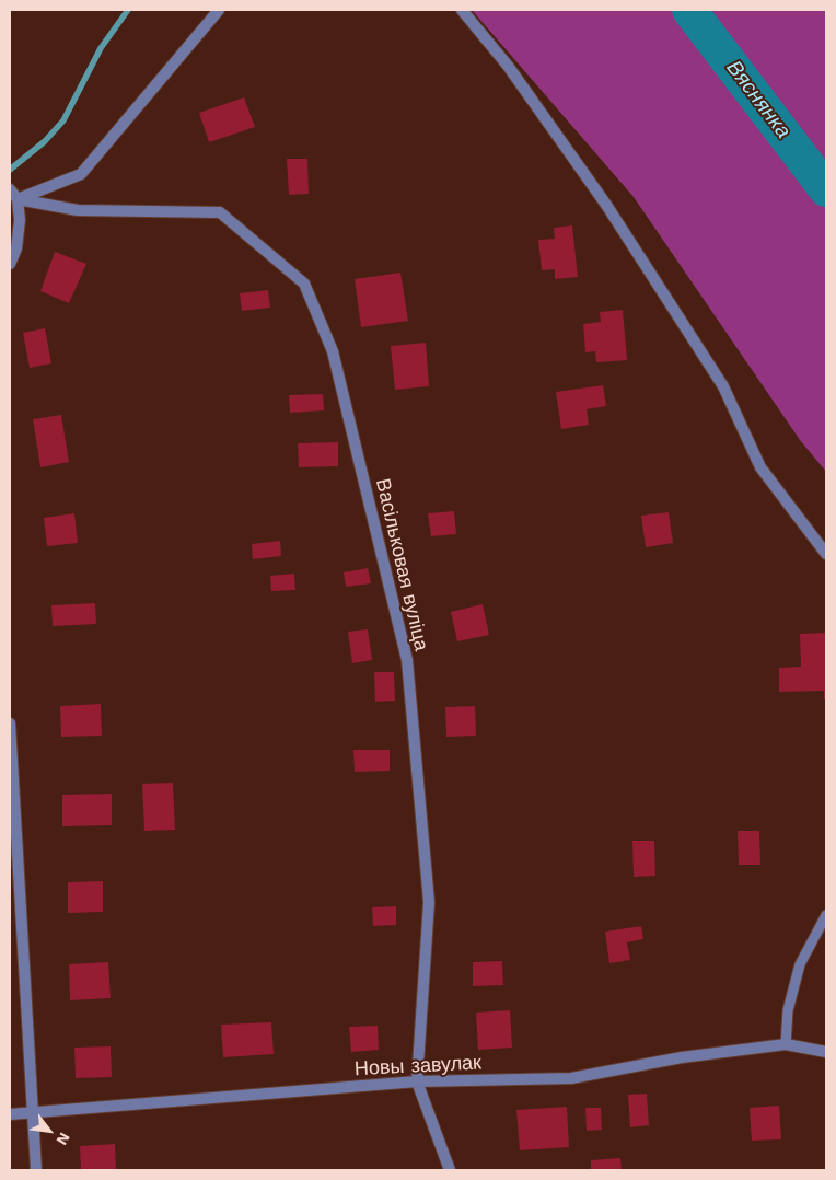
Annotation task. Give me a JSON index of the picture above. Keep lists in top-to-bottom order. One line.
{"streets":{"street":["Васільковая вуліца","Новы завулак"]},"crossings":[["Васільковая вуліца","Новы завулак"]],"water":["Вяснянка"],"north":"bottom right"}
